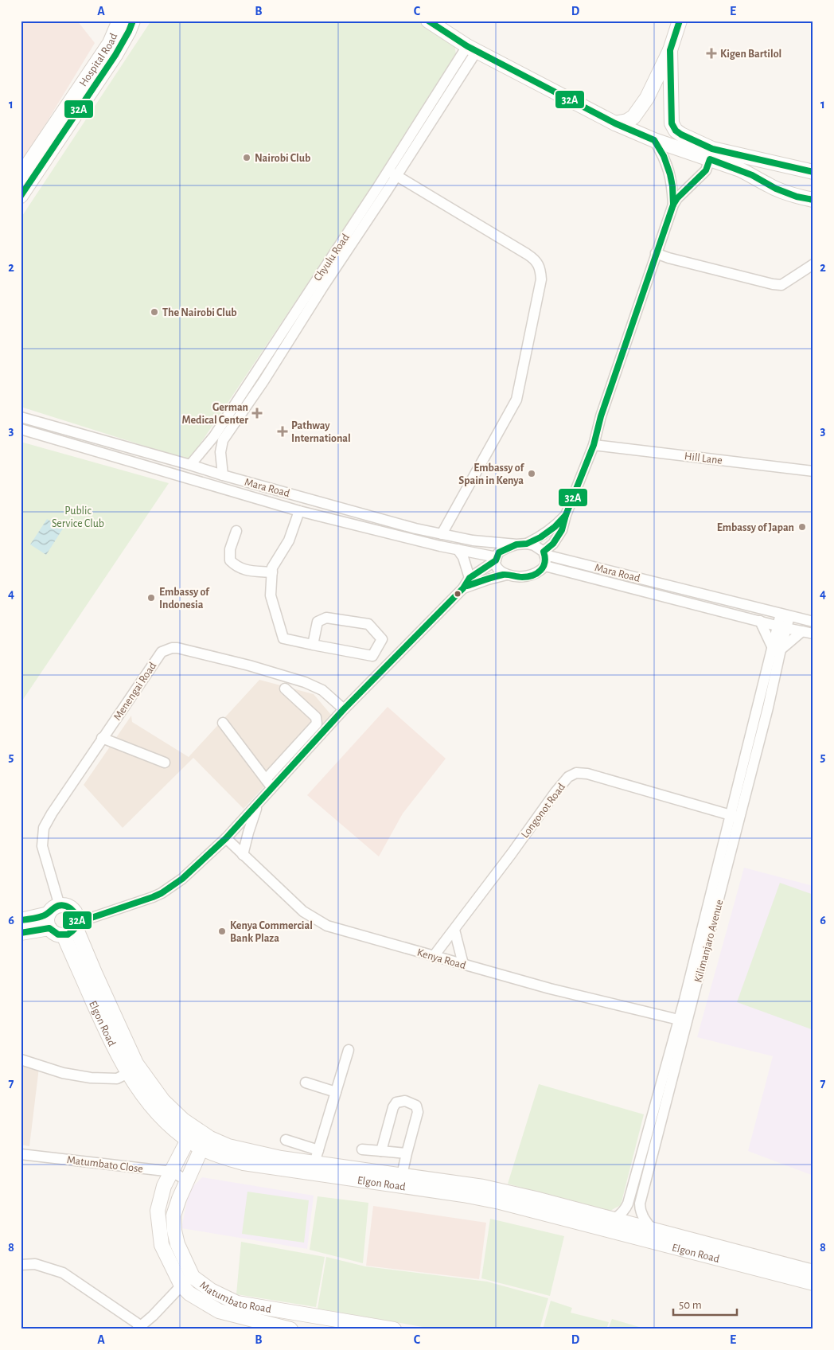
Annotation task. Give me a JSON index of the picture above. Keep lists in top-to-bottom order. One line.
{"streets":{"street":["Hospital Road","Chyulu Road","Hill Lane","Mara Road","Menengai Road","Longonot Road","Kilimanjaro Avenue","Kenya Road","Elgon Road","Matumbato Close","Matumbato Road"]},"crossings":[["Chyulu Road","Mara Road"],["Mara Road","Kilimanjaro Avenue"],["Menengai Road","Elgon Road"],["Longonot Road","Kilimanjaro Avenue"],["Longonot Road","Kenya Road"],["Kilimanjaro Avenue","Kenya Road"],["Kilimanjaro Avenue","Elgon Road"],["Elgon Road","Matumbato Road"],["Matumbato Close","Matumbato Road"]],"parks":["Public Service Club"],"places":{"health":["Kigen Bartilol","German Medical Center","Pathway International"],"other":["Nairobi Club","The Nairobi Club","Embassy of Spain in Kenya","Embassy of Japan","Embassy of Indonesia","Kenya Commercial Bank Plaza"]},"lines":["transit line 32A"],"scale_bar":"50 m","grid":{"columns":["A","B","C","D","E"],"rows":["1","2","3","4","5","6","7","8"]}}
